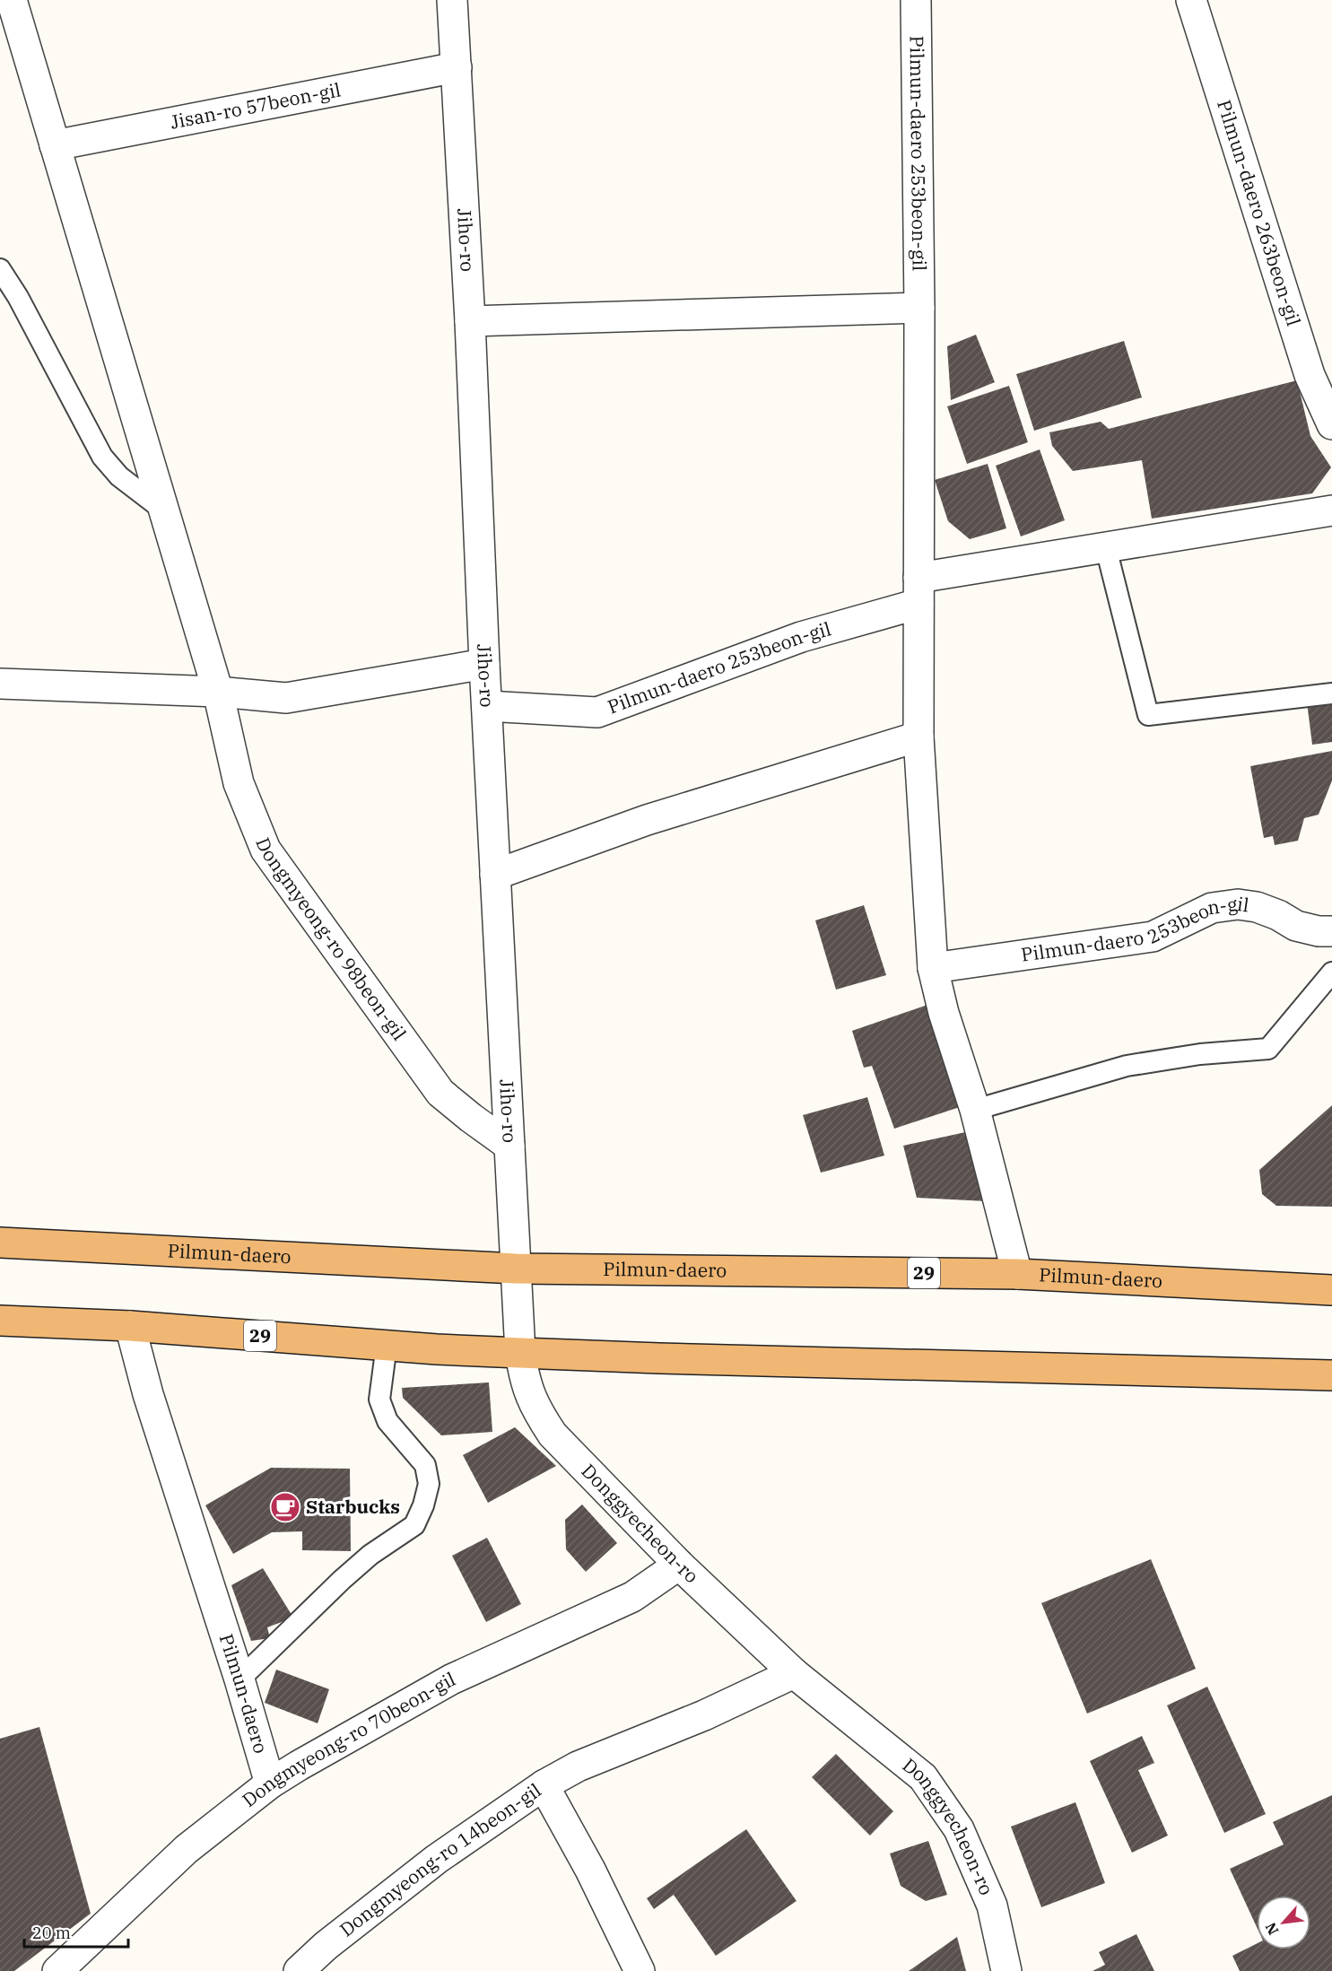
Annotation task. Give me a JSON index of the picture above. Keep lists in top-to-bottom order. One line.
{"streets":{"main road":["Pilmun-daero","29"],"street":["Jisan-ro 57beon-gil","Pilmun-daero 253beon-gil","Pilmun-daero 263beon-gil","Jiho-ro","Dongmyeong-ro 98beon-gil","Donggyecheon-ro","Dongmyeong-ro 70beon-gil","Dongmyeong-ro 14beon-gil"]},"crossings":[["Jisan-ro 57beon-gil","Jiho-ro"],["Pilmun-daero 253beon-gil","Jiho-ro"],["Pilmun-daero 253beon-gil","Pilmun-daero"],["Jiho-ro","Dongmyeong-ro 98beon-gil"],["Jiho-ro","Pilmun-daero"],["Jiho-ro","29"],["Jiho-ro","Donggyecheon-ro"],["Pilmun-daero","29"],["Pilmun-daero","Dongmyeong-ro 70beon-gil"],["29","Donggyecheon-ro"],["Donggyecheon-ro","Dongmyeong-ro 70beon-gil"]],"places":{"cafe":["Starbucks"]},"scale_bar":"20 m","north":"bottom left"}
